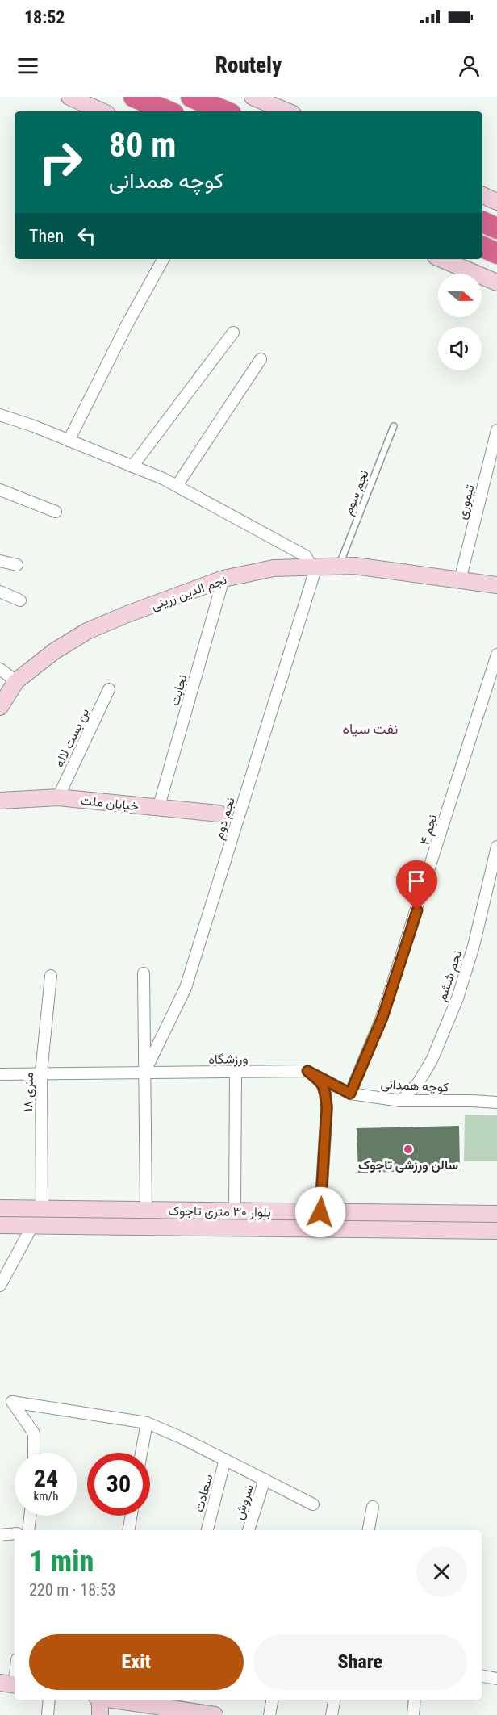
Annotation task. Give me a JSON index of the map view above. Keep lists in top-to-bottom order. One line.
{"streets":{"street":["تیموری","نجم الدین زرینی","نجابت","بن بست لاله","خیابان ملت","نجم دوم","نجم ۴","نجم ششم","ورزشگاه","کوچه همدانی","۱۸ متری","بلوار ۳۰ متری تاجوک","سعادت","سروش"],"lane":["نجم سوم"]},"crossings":[["نجم سوم","نجم الدین زرینی"],["تیموری","نجم الدین زرینی"],["نجم الدین زرینی","نجابت"],["نجم الدین زرینی","نجم دوم"],["نجابت","خیابان ملت"],["بن بست لاله","خیابان ملت"],["نجم دوم","ورزشگاه"],["نجم ۴","کوچه همدانی"],["نجم ششم","کوچه همدانی"],["ورزشگاه","کوچه همدانی"],["ورزشگاه","۱۸ متری"],["۱۸ متری","بلوار ۳۰ متری تاجوک"]],"districts":["نفت سیاه"],"places":["سالن ورزشی تاجوک"],"north":"right","page":{"status":"18:52","header":"Routely","turn":["80 m","کوچه همدانی"],"then":"Then","speed":"24 km/h","limit":"30","heading":["1 min","220 m · 18:53"],"buttons":["Exit","Share"]}}
